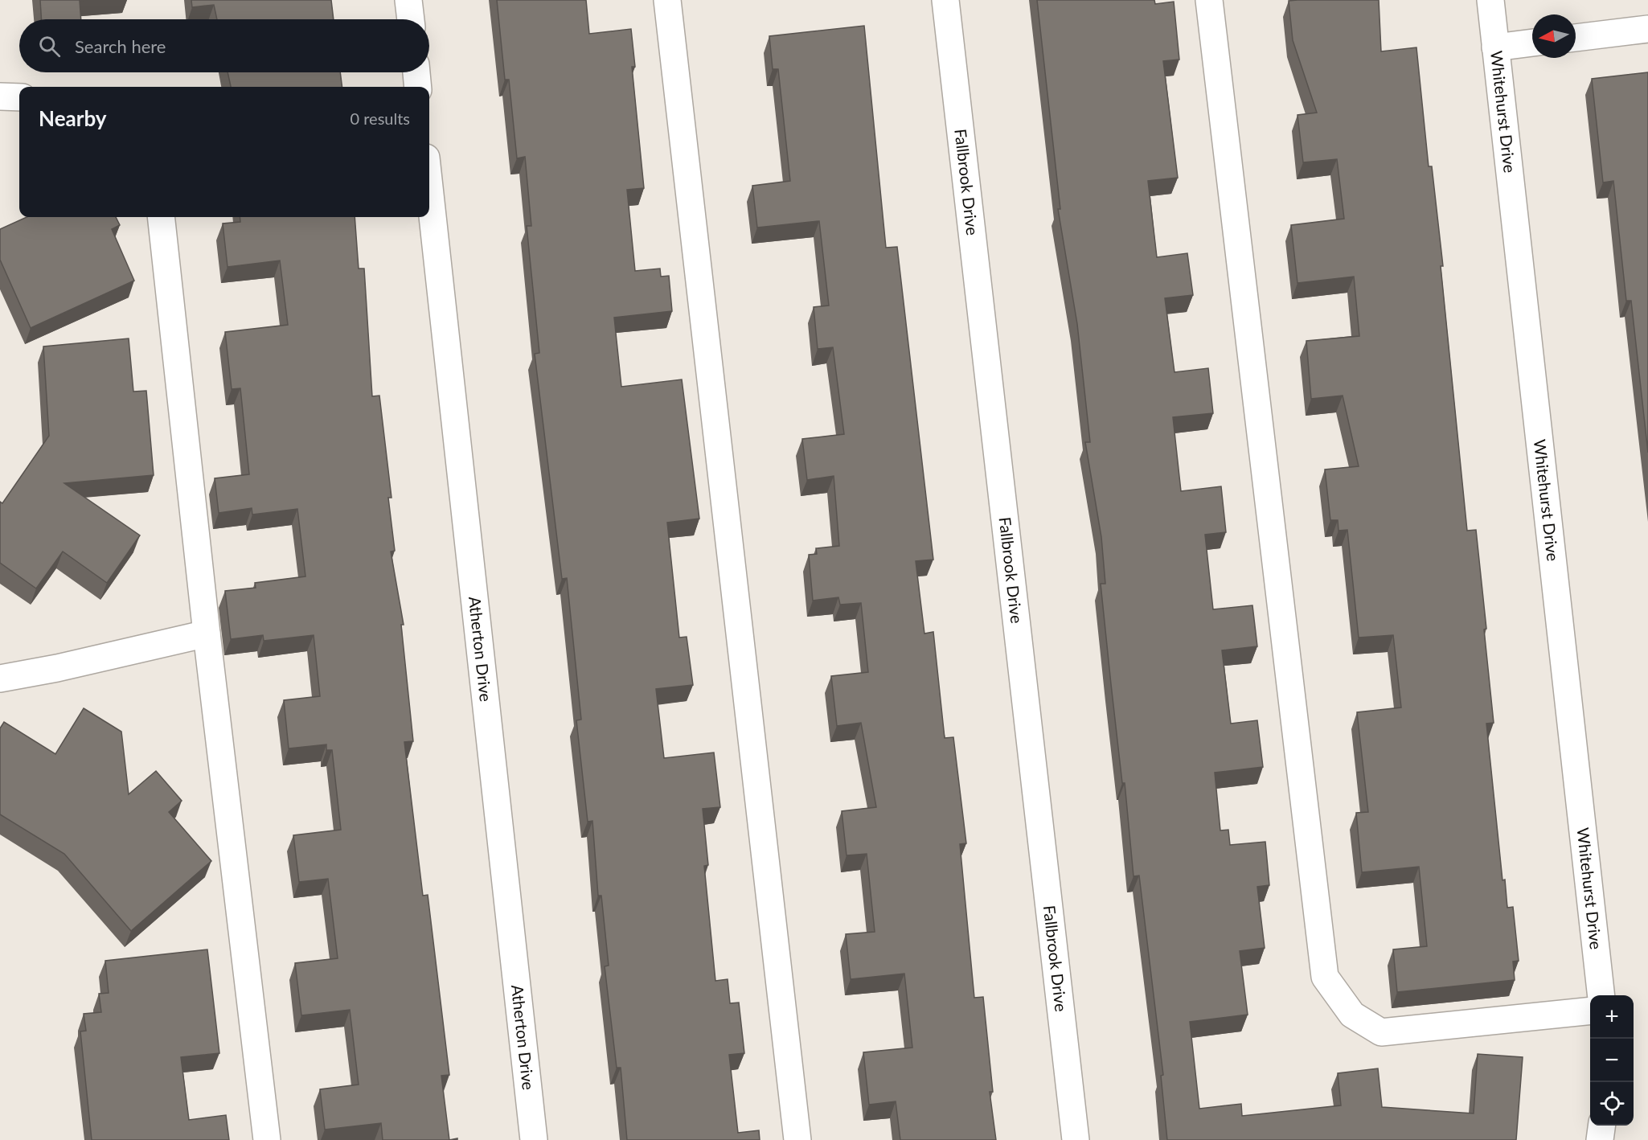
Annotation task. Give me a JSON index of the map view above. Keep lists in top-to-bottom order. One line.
{"streets":{"street":["Whitehurst Drive","Fallbrook Drive","Atherton Drive"]},"north":"left","page":{"search":"Search here","heading":["Nearby","0 results"],"map_buttons":["+","−"]}}
